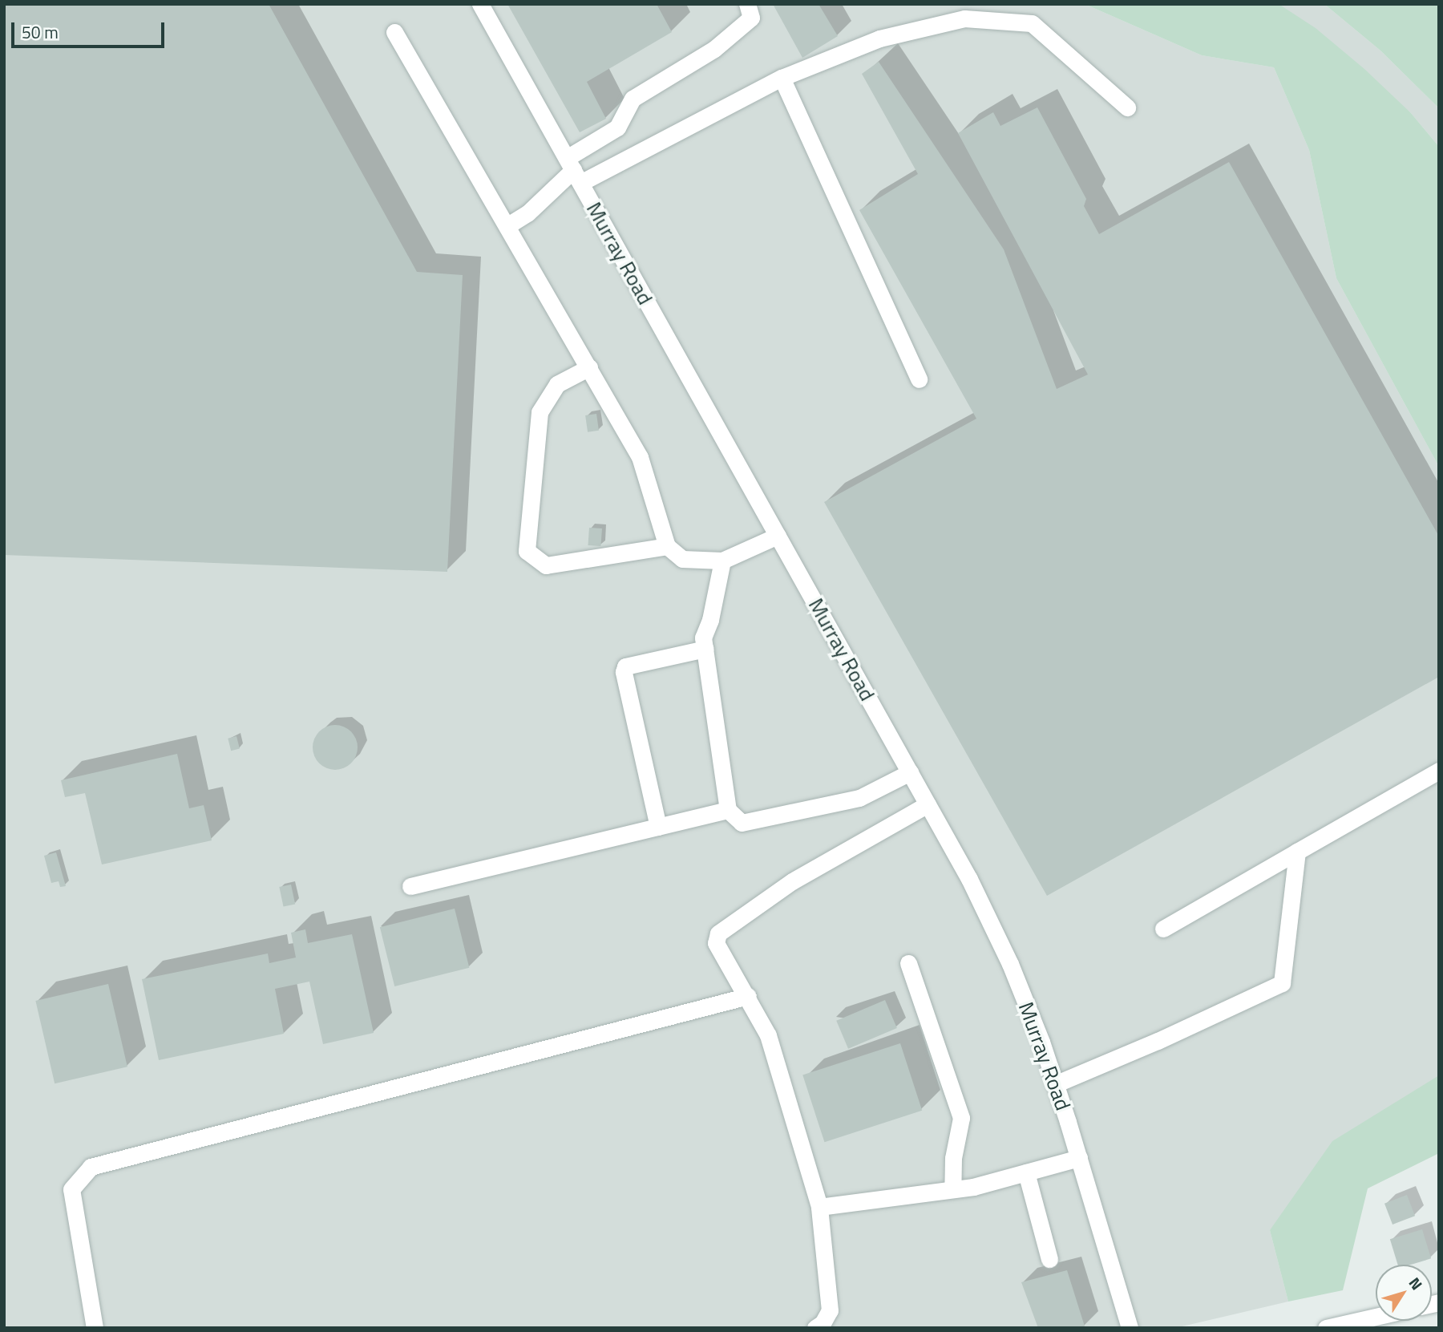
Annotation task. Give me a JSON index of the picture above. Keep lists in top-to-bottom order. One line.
{"streets":{"street":["Murray Road"]},"scale_bar":"50 m","north":"top right"}
